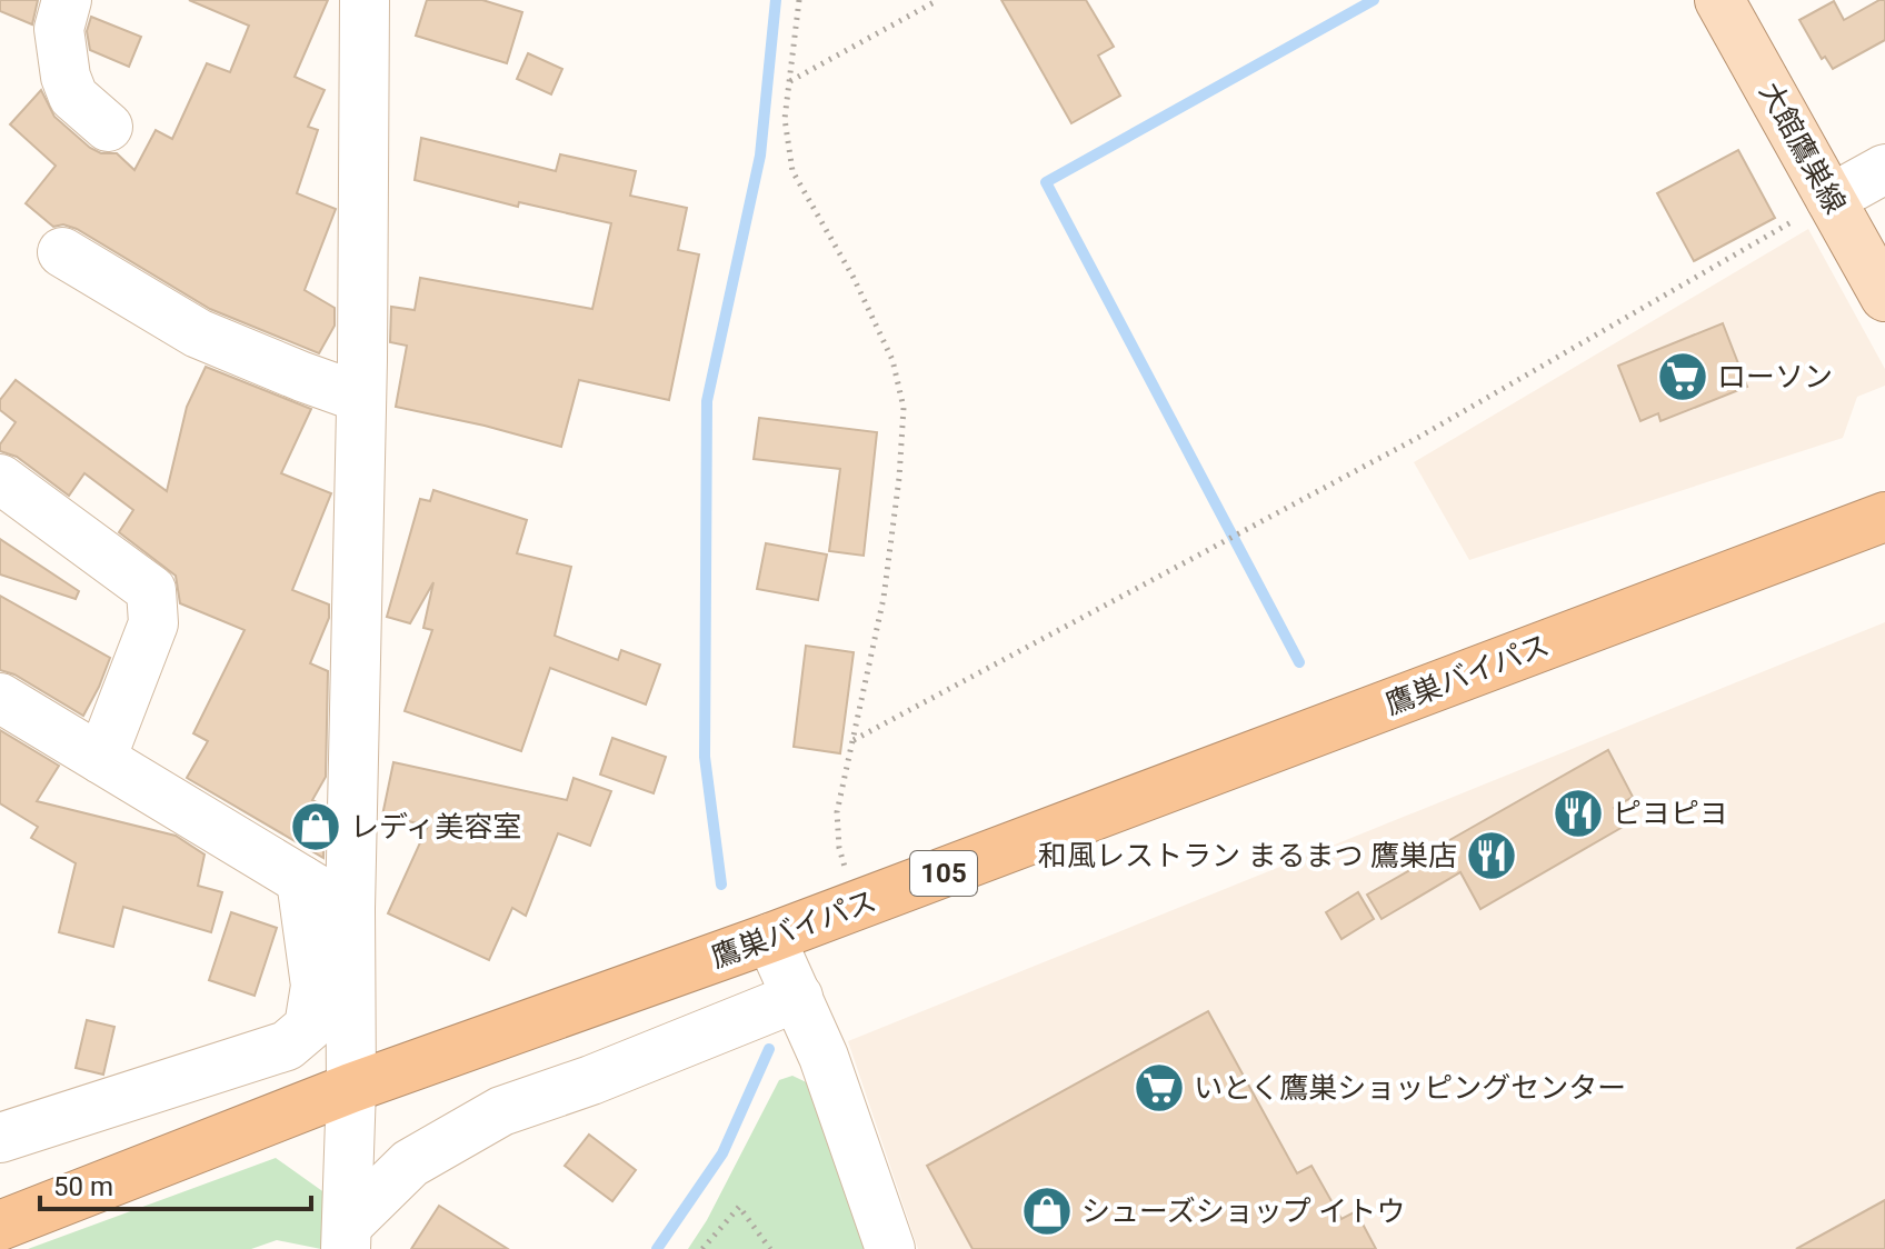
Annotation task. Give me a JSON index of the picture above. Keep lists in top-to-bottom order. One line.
{"streets":{"highway":["鷹巣バイパス","105"],"main road":["大館鷹巣線"]},"places":{"supermarket":["ローソン","いとく鷹巣ショッピングセンター"],"restaurant":["ピヨピヨ","和風レストラン まるまつ 鷹巣店"],"shop":["レディ美容室","シューズショップ イトウ"]},"scale_bar":"50 m"}
